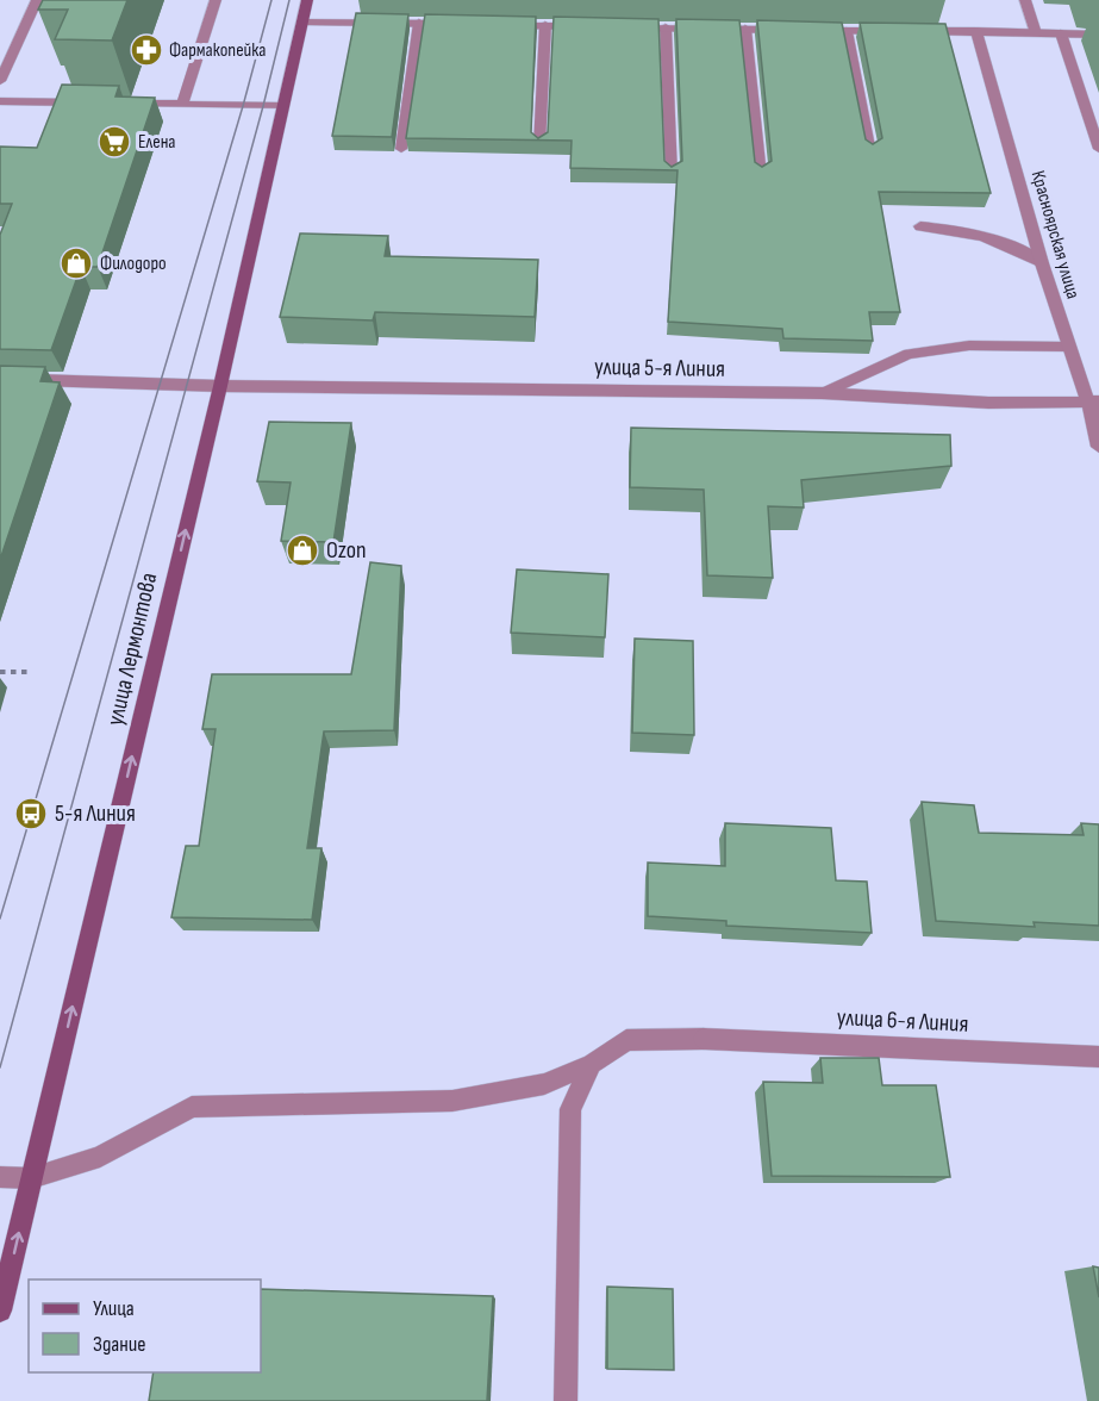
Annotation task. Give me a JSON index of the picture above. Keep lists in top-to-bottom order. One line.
{"streets":{"main road":["улица Лермонтова"],"street":["Красноярская улица","улица 5-я Линия","улица 6-я Линия"]},"crossings":[["Красноярская улица","улица 5-я Линия"],["улица 5-я Линия","улица Лермонтова"],["улица Лермонтова","улица 6-я Линия"]],"one_way":["улица Лермонтова"],"places":{"pharmacy":["Фармакопейка"],"supermarket":["Елена"],"shop":["Филодоро","Ozon"],"bus stop":["5-я Линия"]},"legend":["Улица","Здание"]}
